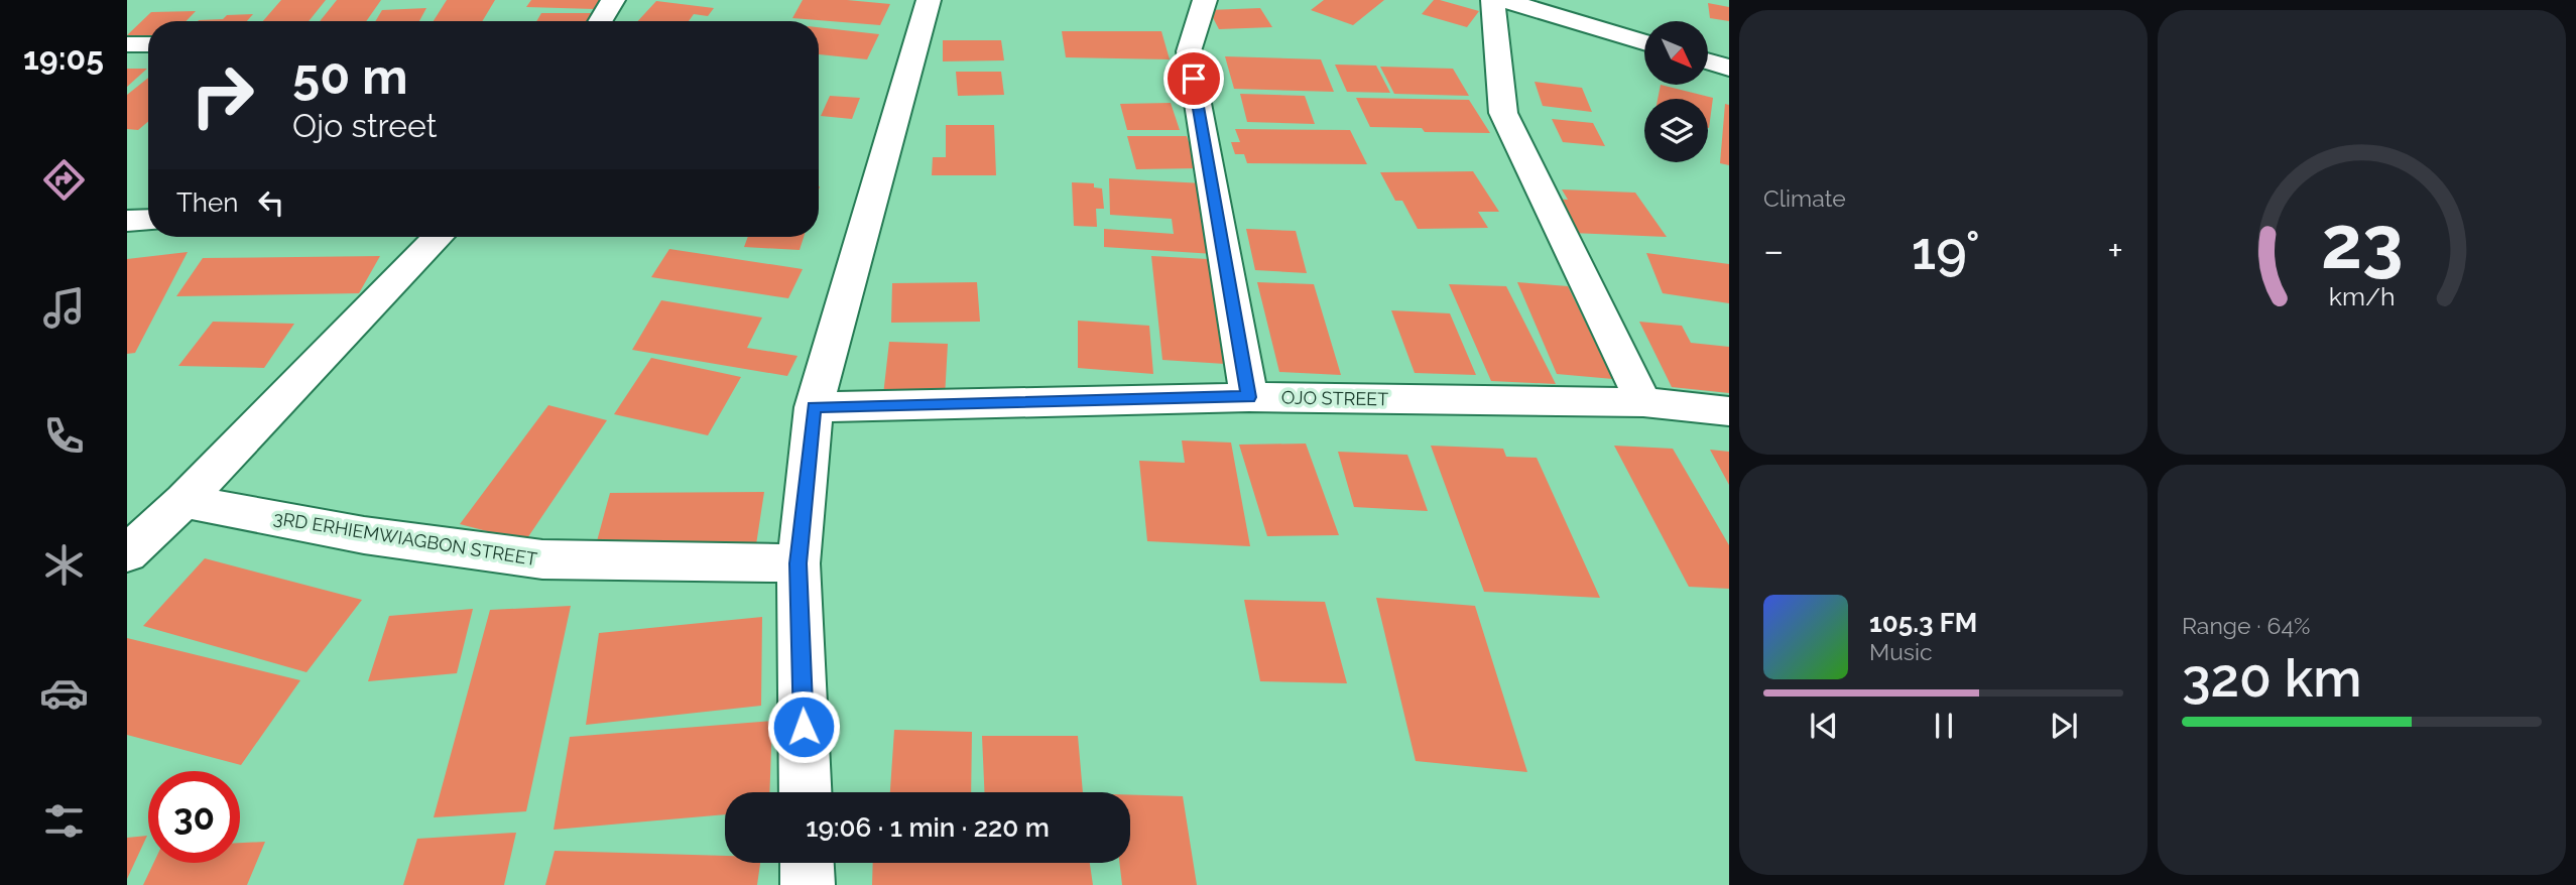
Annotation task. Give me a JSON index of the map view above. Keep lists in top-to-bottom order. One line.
{"streets":{"street":["OJO STREET","3RD ERHIEMWIAGBON STREET"]},"north":"bottom right","page":{"tabs":"19:05","tile":["Climate",["Range · 64%","320 km"]],"turn":["50 m","Ojo street"],"then":"Then","heat":["−","19°","+"],"song":["105.3 FM","Music"],"limit":"30","trip":"19:06 · 1 min · 220 m","gauge":["23","km/h"]}}
